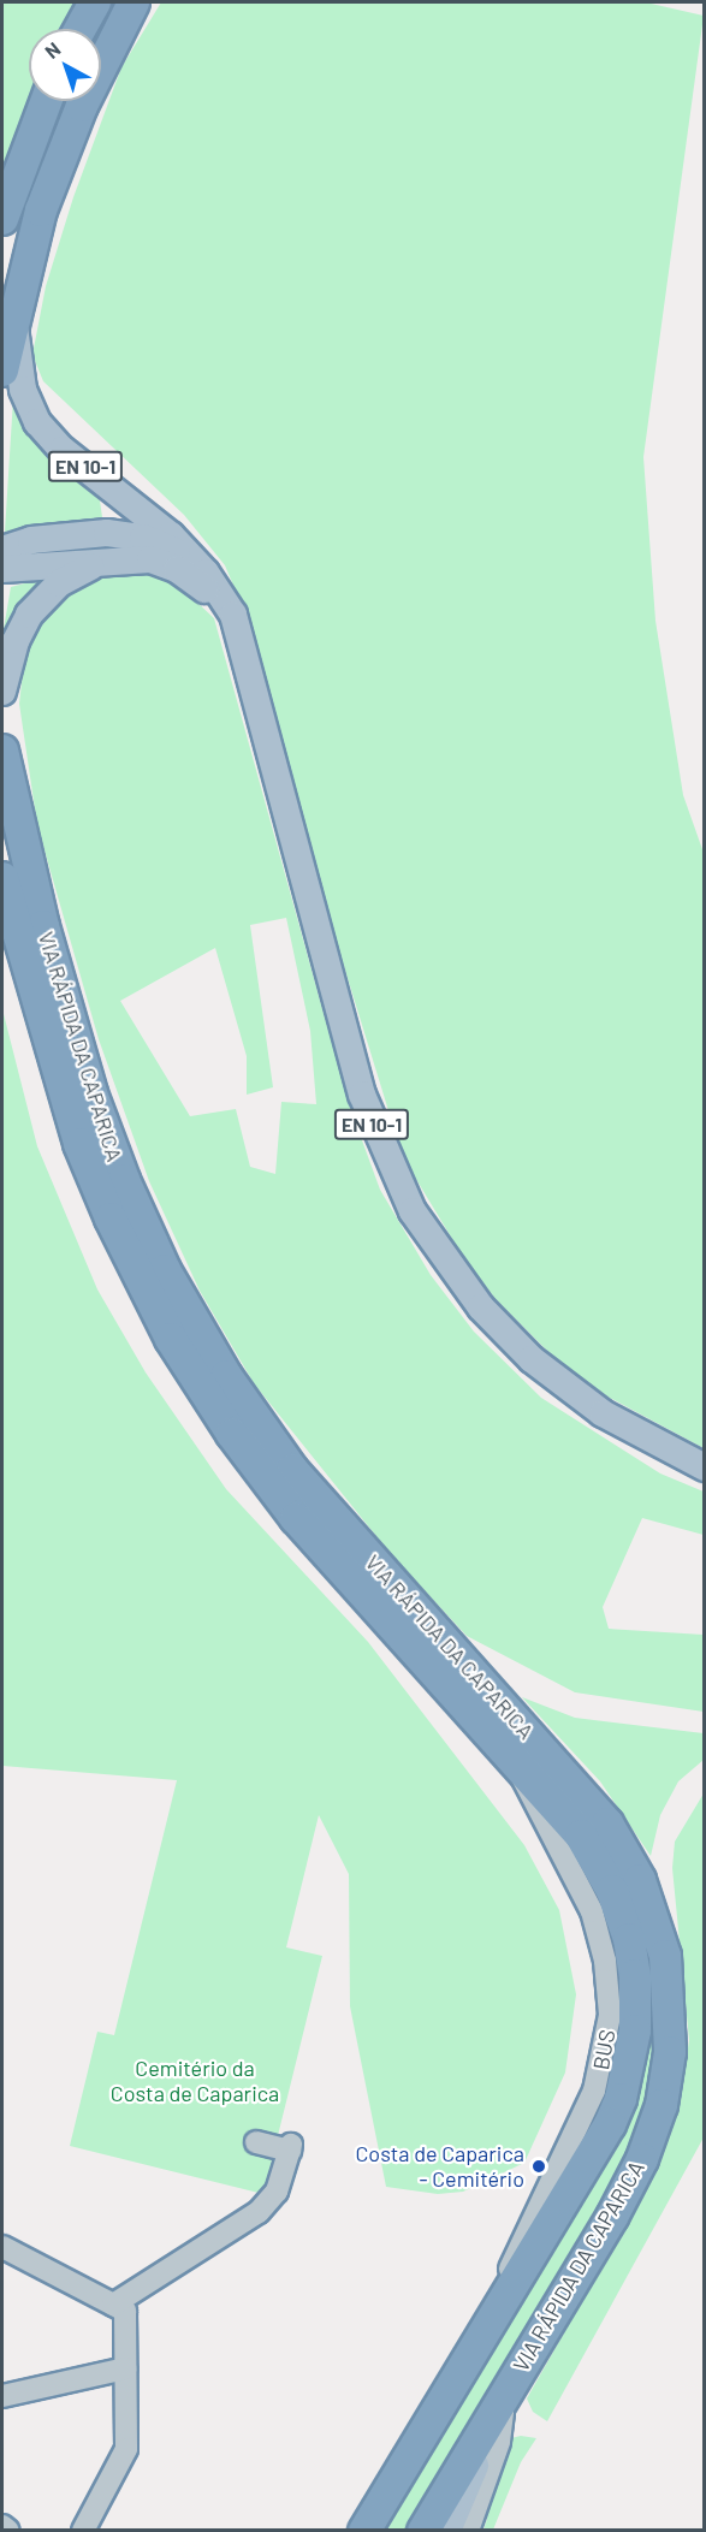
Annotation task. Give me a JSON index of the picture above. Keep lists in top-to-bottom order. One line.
{"streets":{"highway":["VIA RÁPIDA DA CAPARICA"],"main road":["EN 10-1"]},"parks":["Cemitério da Costa de Caparica"],"places":["Costa de Caparica - Cemitério"],"north":"top left"}
